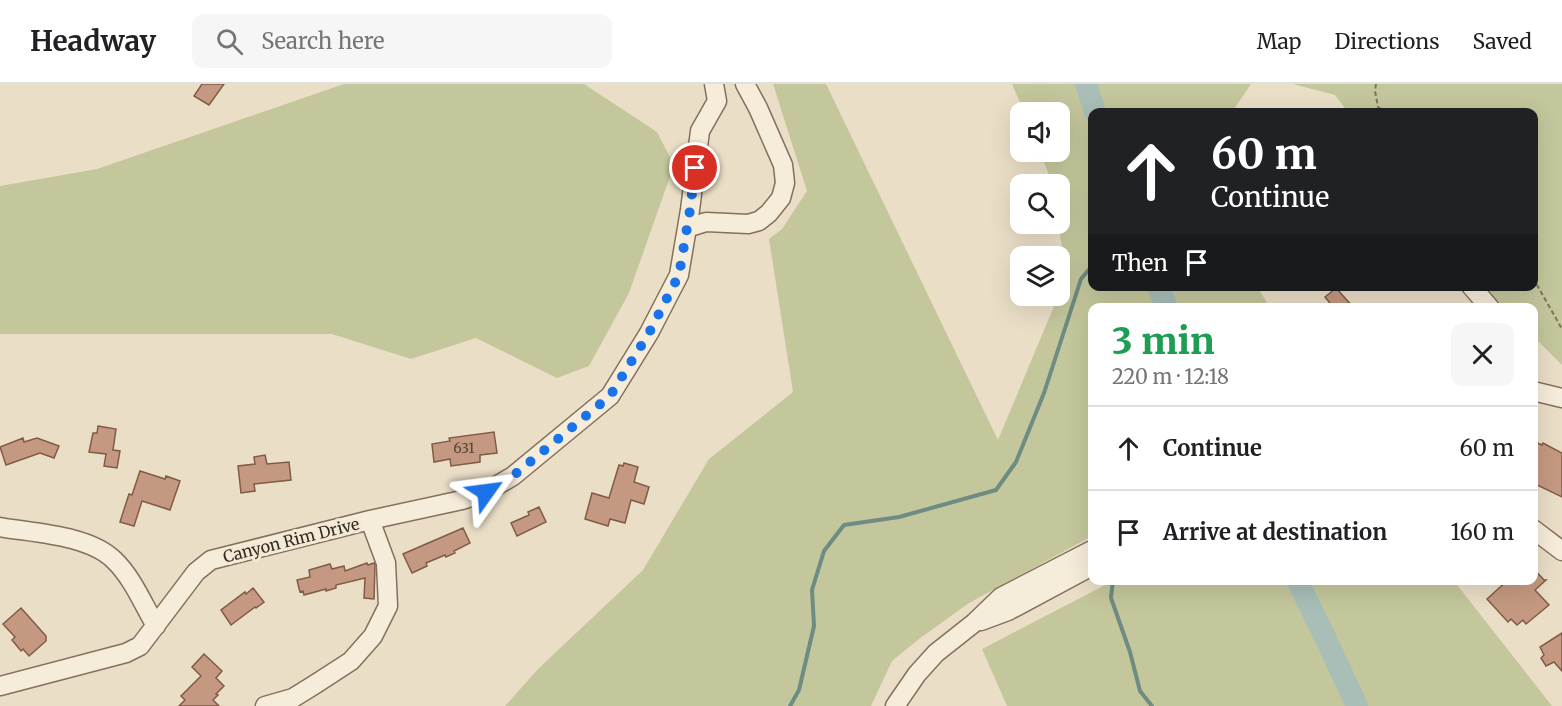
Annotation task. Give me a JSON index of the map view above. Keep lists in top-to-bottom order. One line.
{"streets":{"street":["Canyon Rim Drive"]},"house_numbers":["631"],"page":{"header":"Headway","search":"Search here","nav":["Map","Directions","Saved"],"turn":["60 m","Continue"],"then":"Then","heading":["3 min","220 m · 12:18"],"list":[{"name":"Continue","value":"60 m"},{"name":"Arrive at destination","value":"160 m"}]}}
